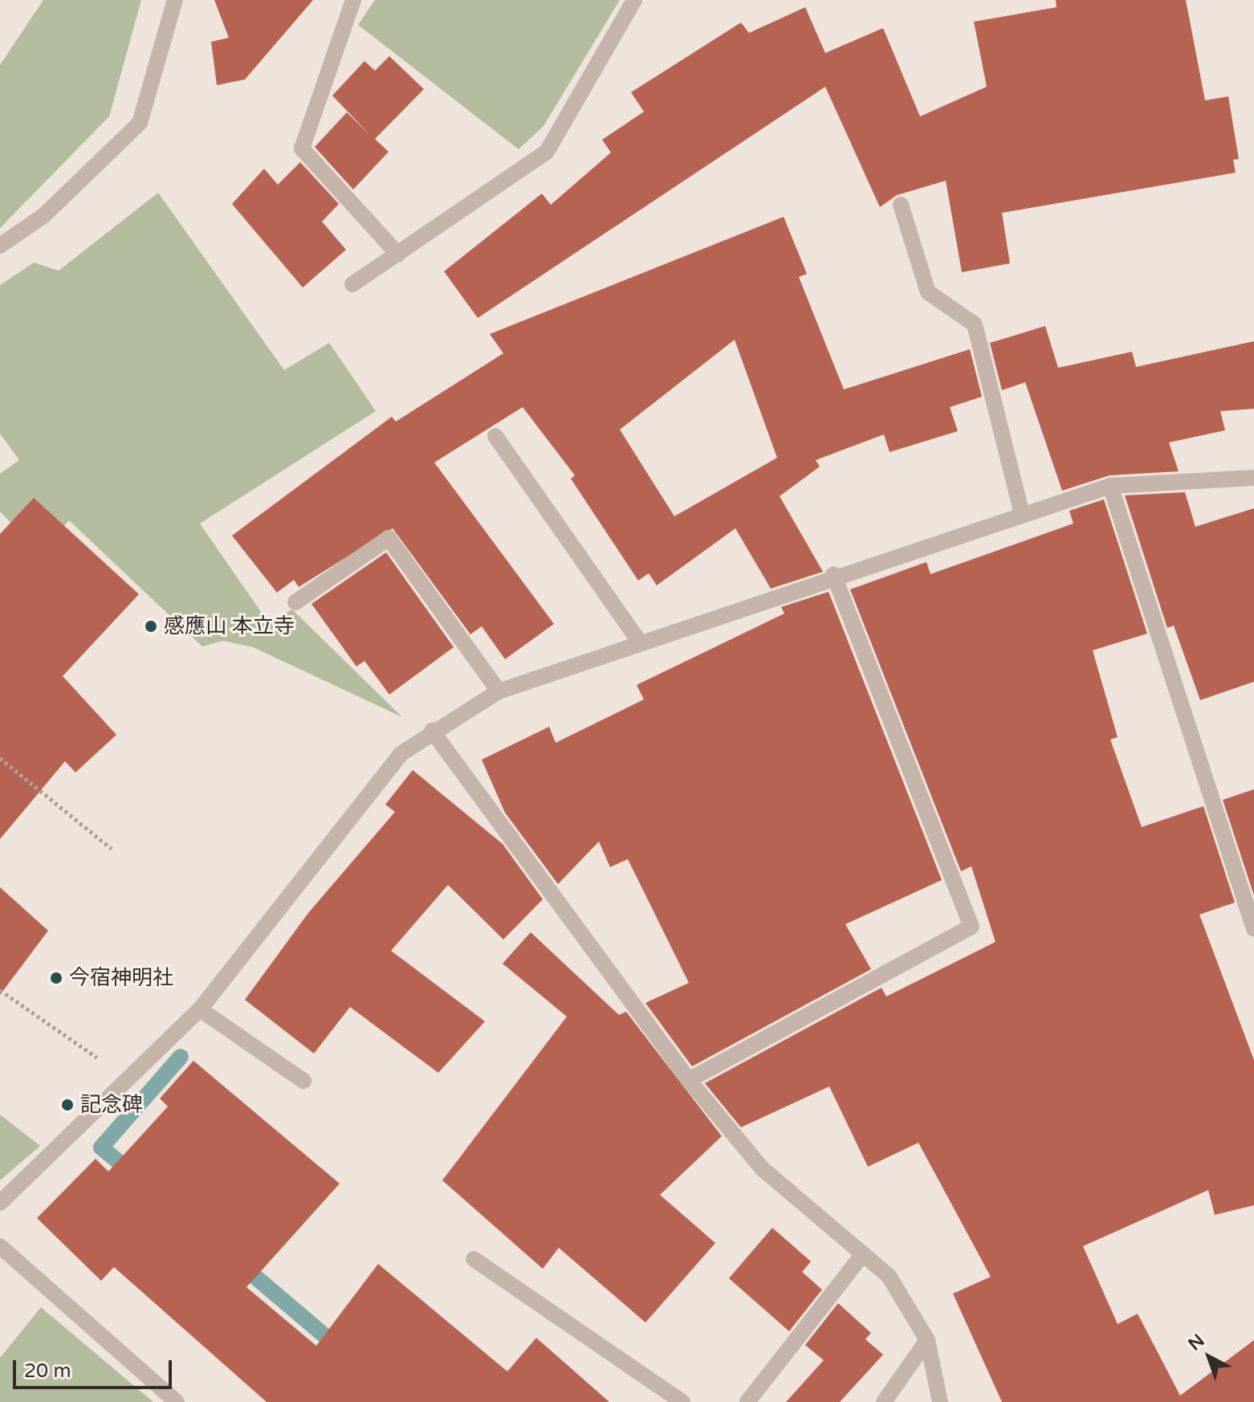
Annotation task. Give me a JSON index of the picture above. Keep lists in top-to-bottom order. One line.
{"places":["感應山 本立寺","今宿神明社","記念碑"],"scale_bar":"20 m","north":"top left"}
